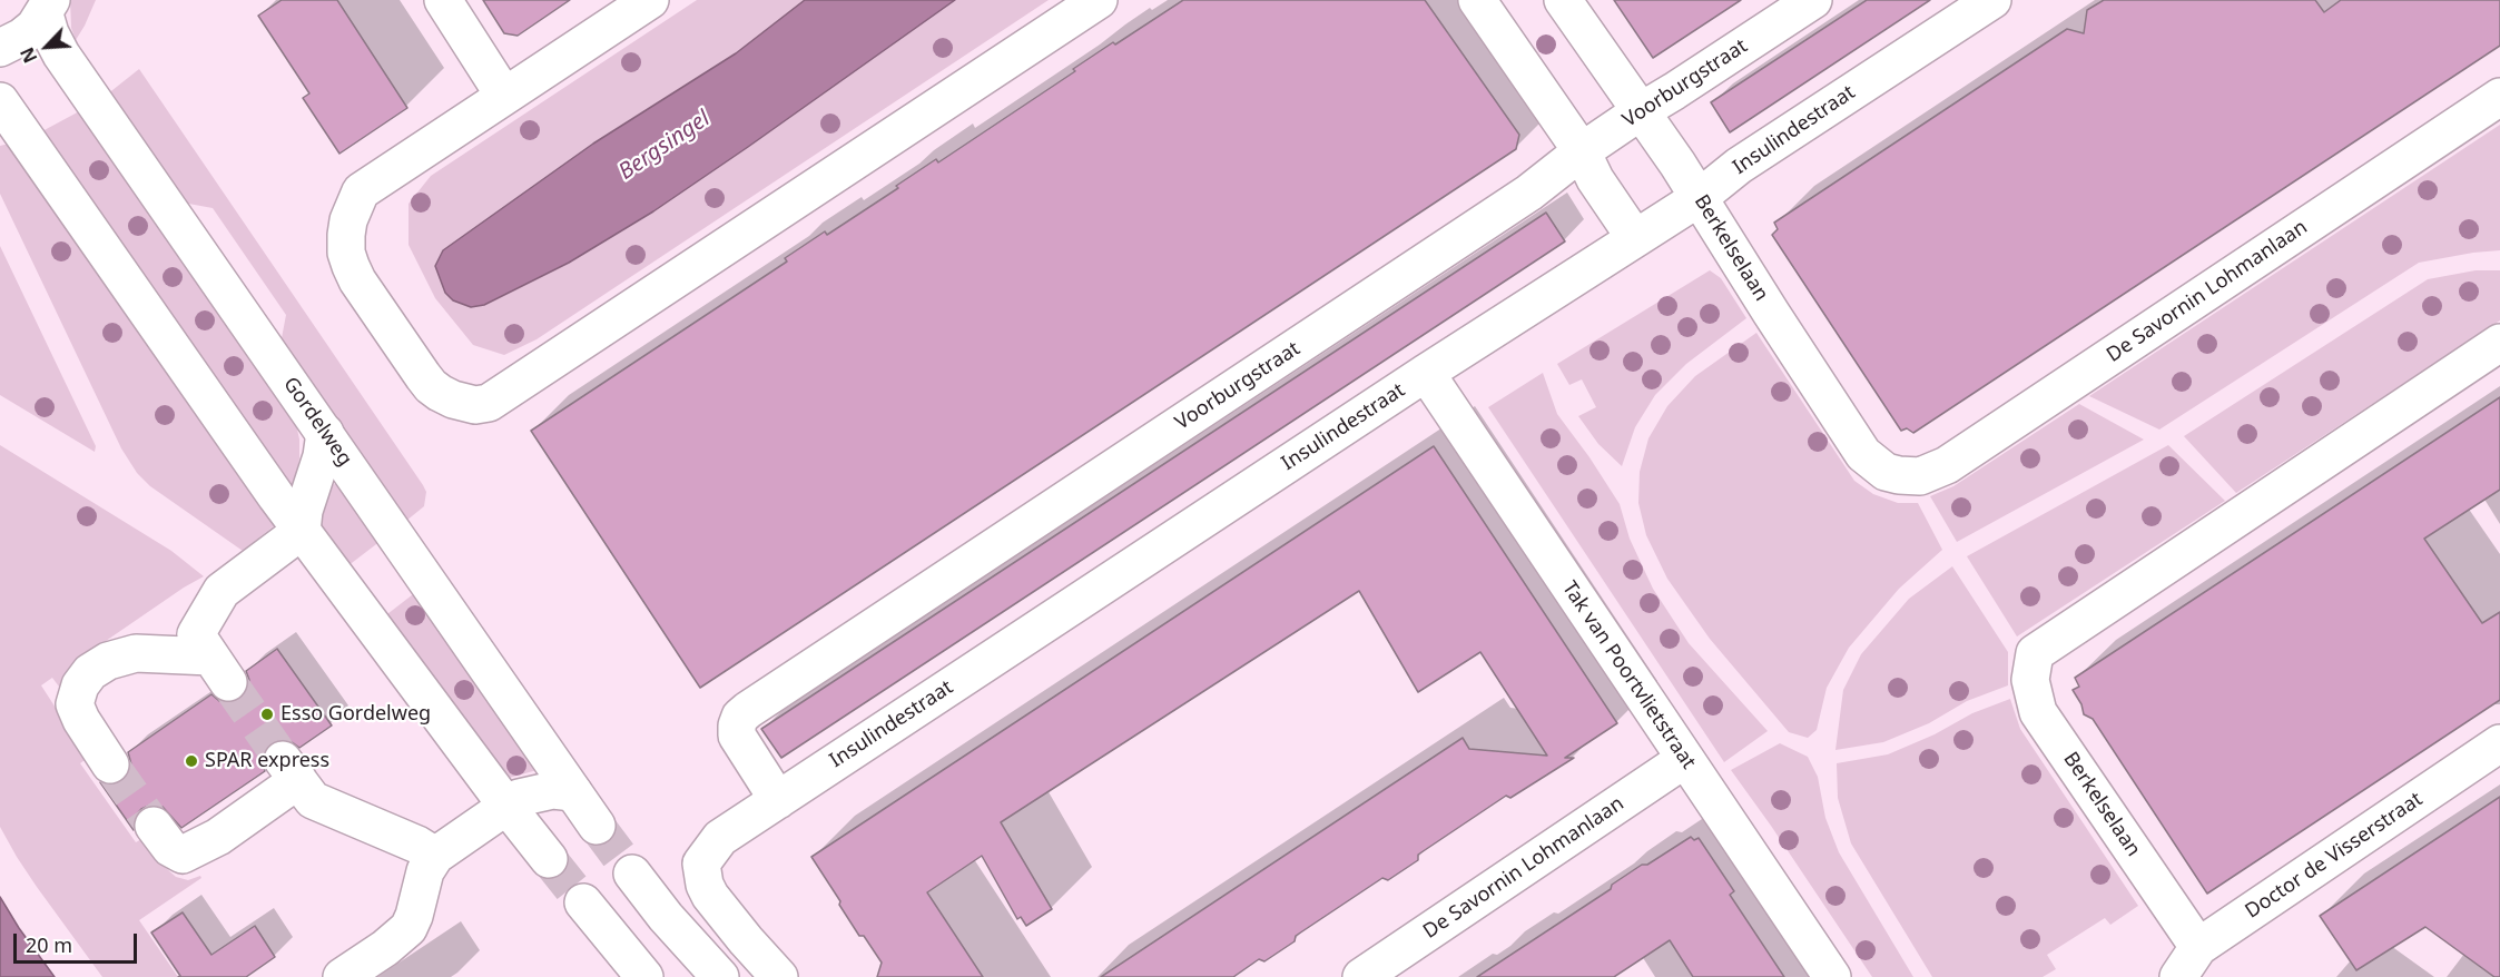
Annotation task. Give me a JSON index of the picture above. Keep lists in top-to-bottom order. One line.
{"streets":{"street":["Voorburgstraat","Insulindestraat","Berkelselaan","De Savornin Lohmanlaan","Gordelweg","Tak van Poortvlietstraat","Doctor de Visserstraat"]},"crossings":[["Voorburgstraat","Insulindestraat"],["Voorburgstraat","Berkelselaan"],["Insulindestraat","Berkelselaan"],["Insulindestraat","Tak van Poortvlietstraat"],["Berkelselaan","De Savornin Lohmanlaan"],["Berkelselaan","Doctor de Visserstraat"],["De Savornin Lohmanlaan","Tak van Poortvlietstraat"]],"water":["Bergsingel"],"places":["Esso Gordelweg","SPAR express"],"scale_bar":"20 m","north":"bottom left"}
